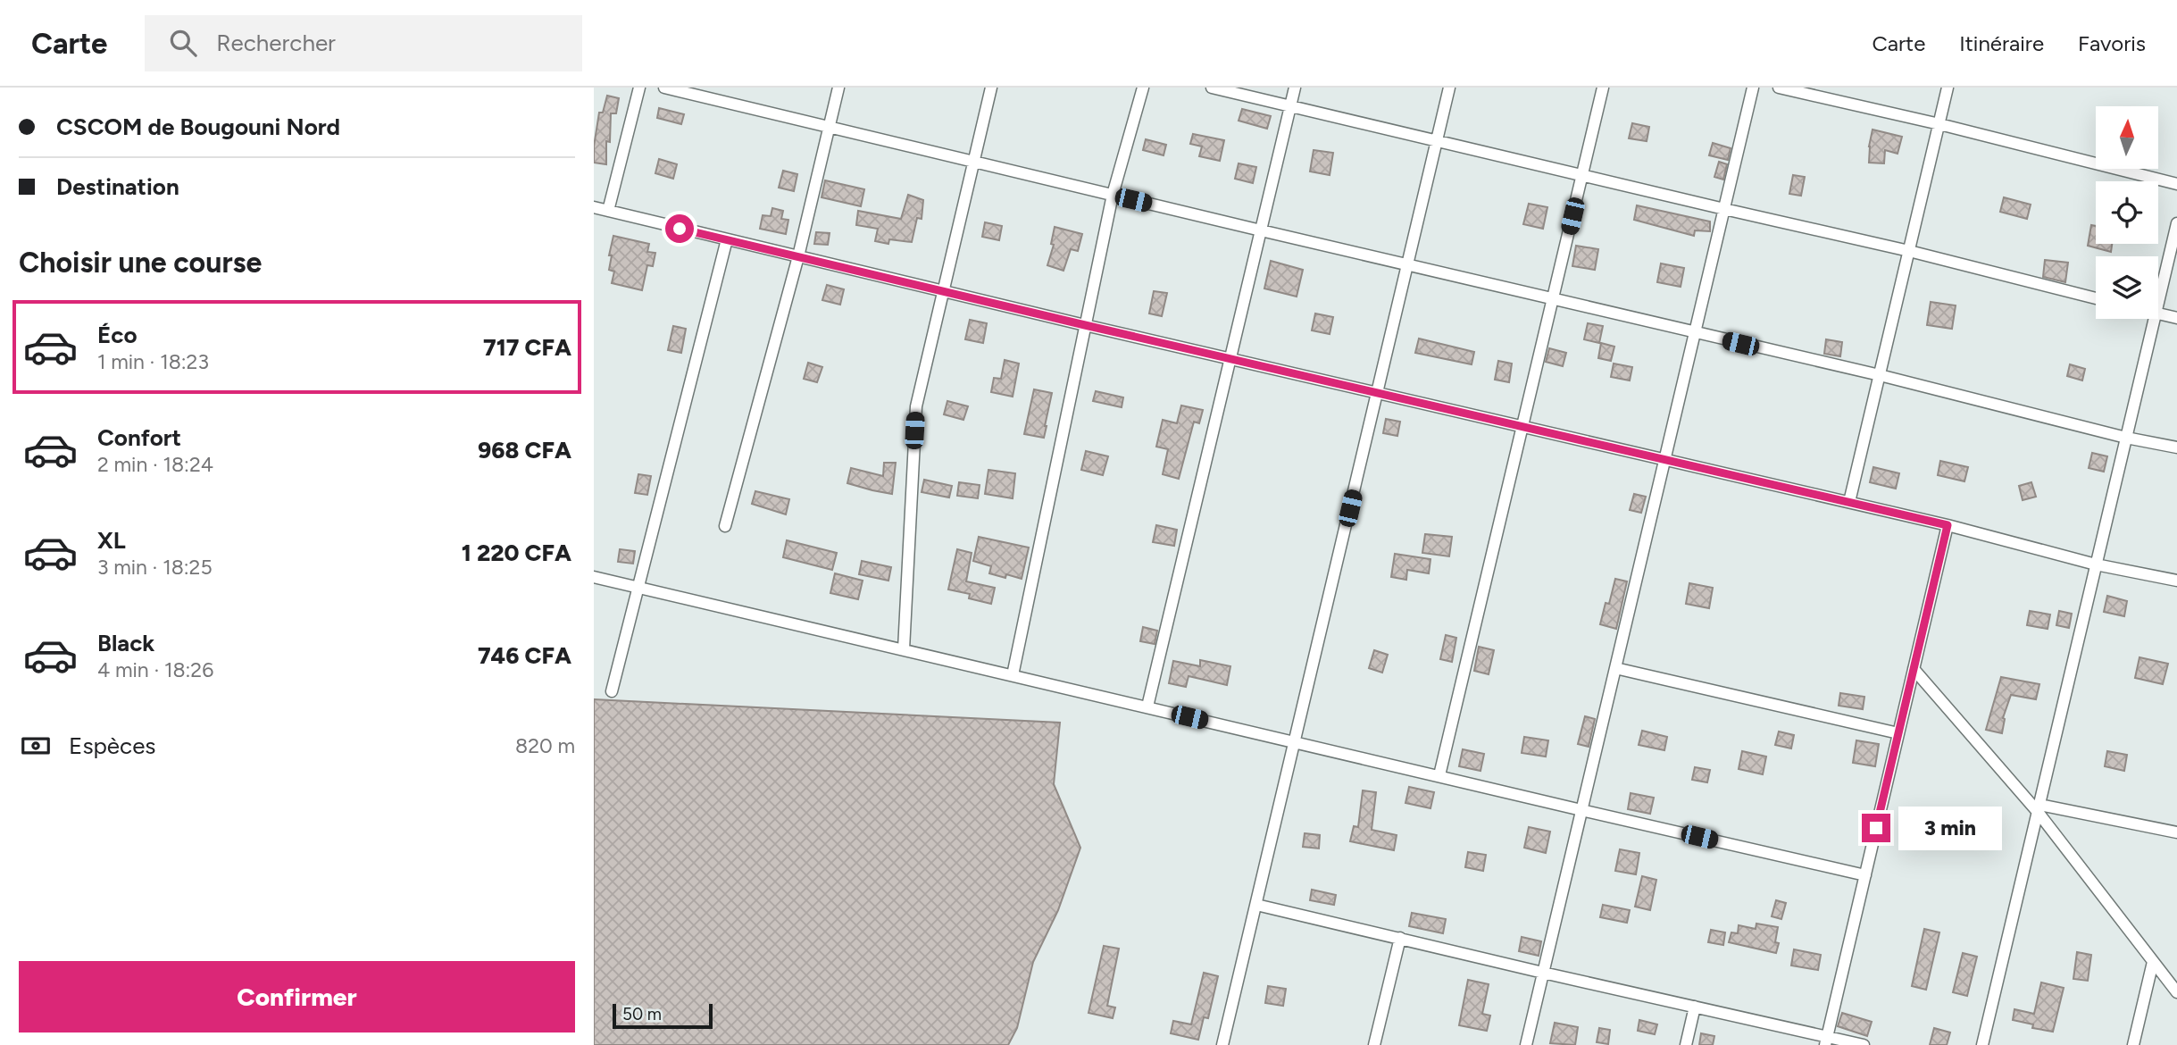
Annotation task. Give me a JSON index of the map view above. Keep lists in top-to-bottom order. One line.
{"scale_bar":"50 m","north":"top","page":{"header":"Carte","search":"Rechercher","nav":["Carte","Itinéraire","Favoris"],"banner":["CSCOM de Bougouni Nord","Destination"],"heading":"Choisir une course","list":[{"name":"Éco","note":"1 min · 18:23","value":"717 CFA"},{"name":"Confort","note":"2 min · 18:24","value":"968 CFA"},{"name":"XL","note":"3 min · 18:25","value":"1 220 CFA"},{"name":"Black","note":"4 min · 18:26","value":"746 CFA"}],"pay":["Espèces","820 m"],"bubble":"3 min","buttons":"Confirmer","scale":"50 m"}}
